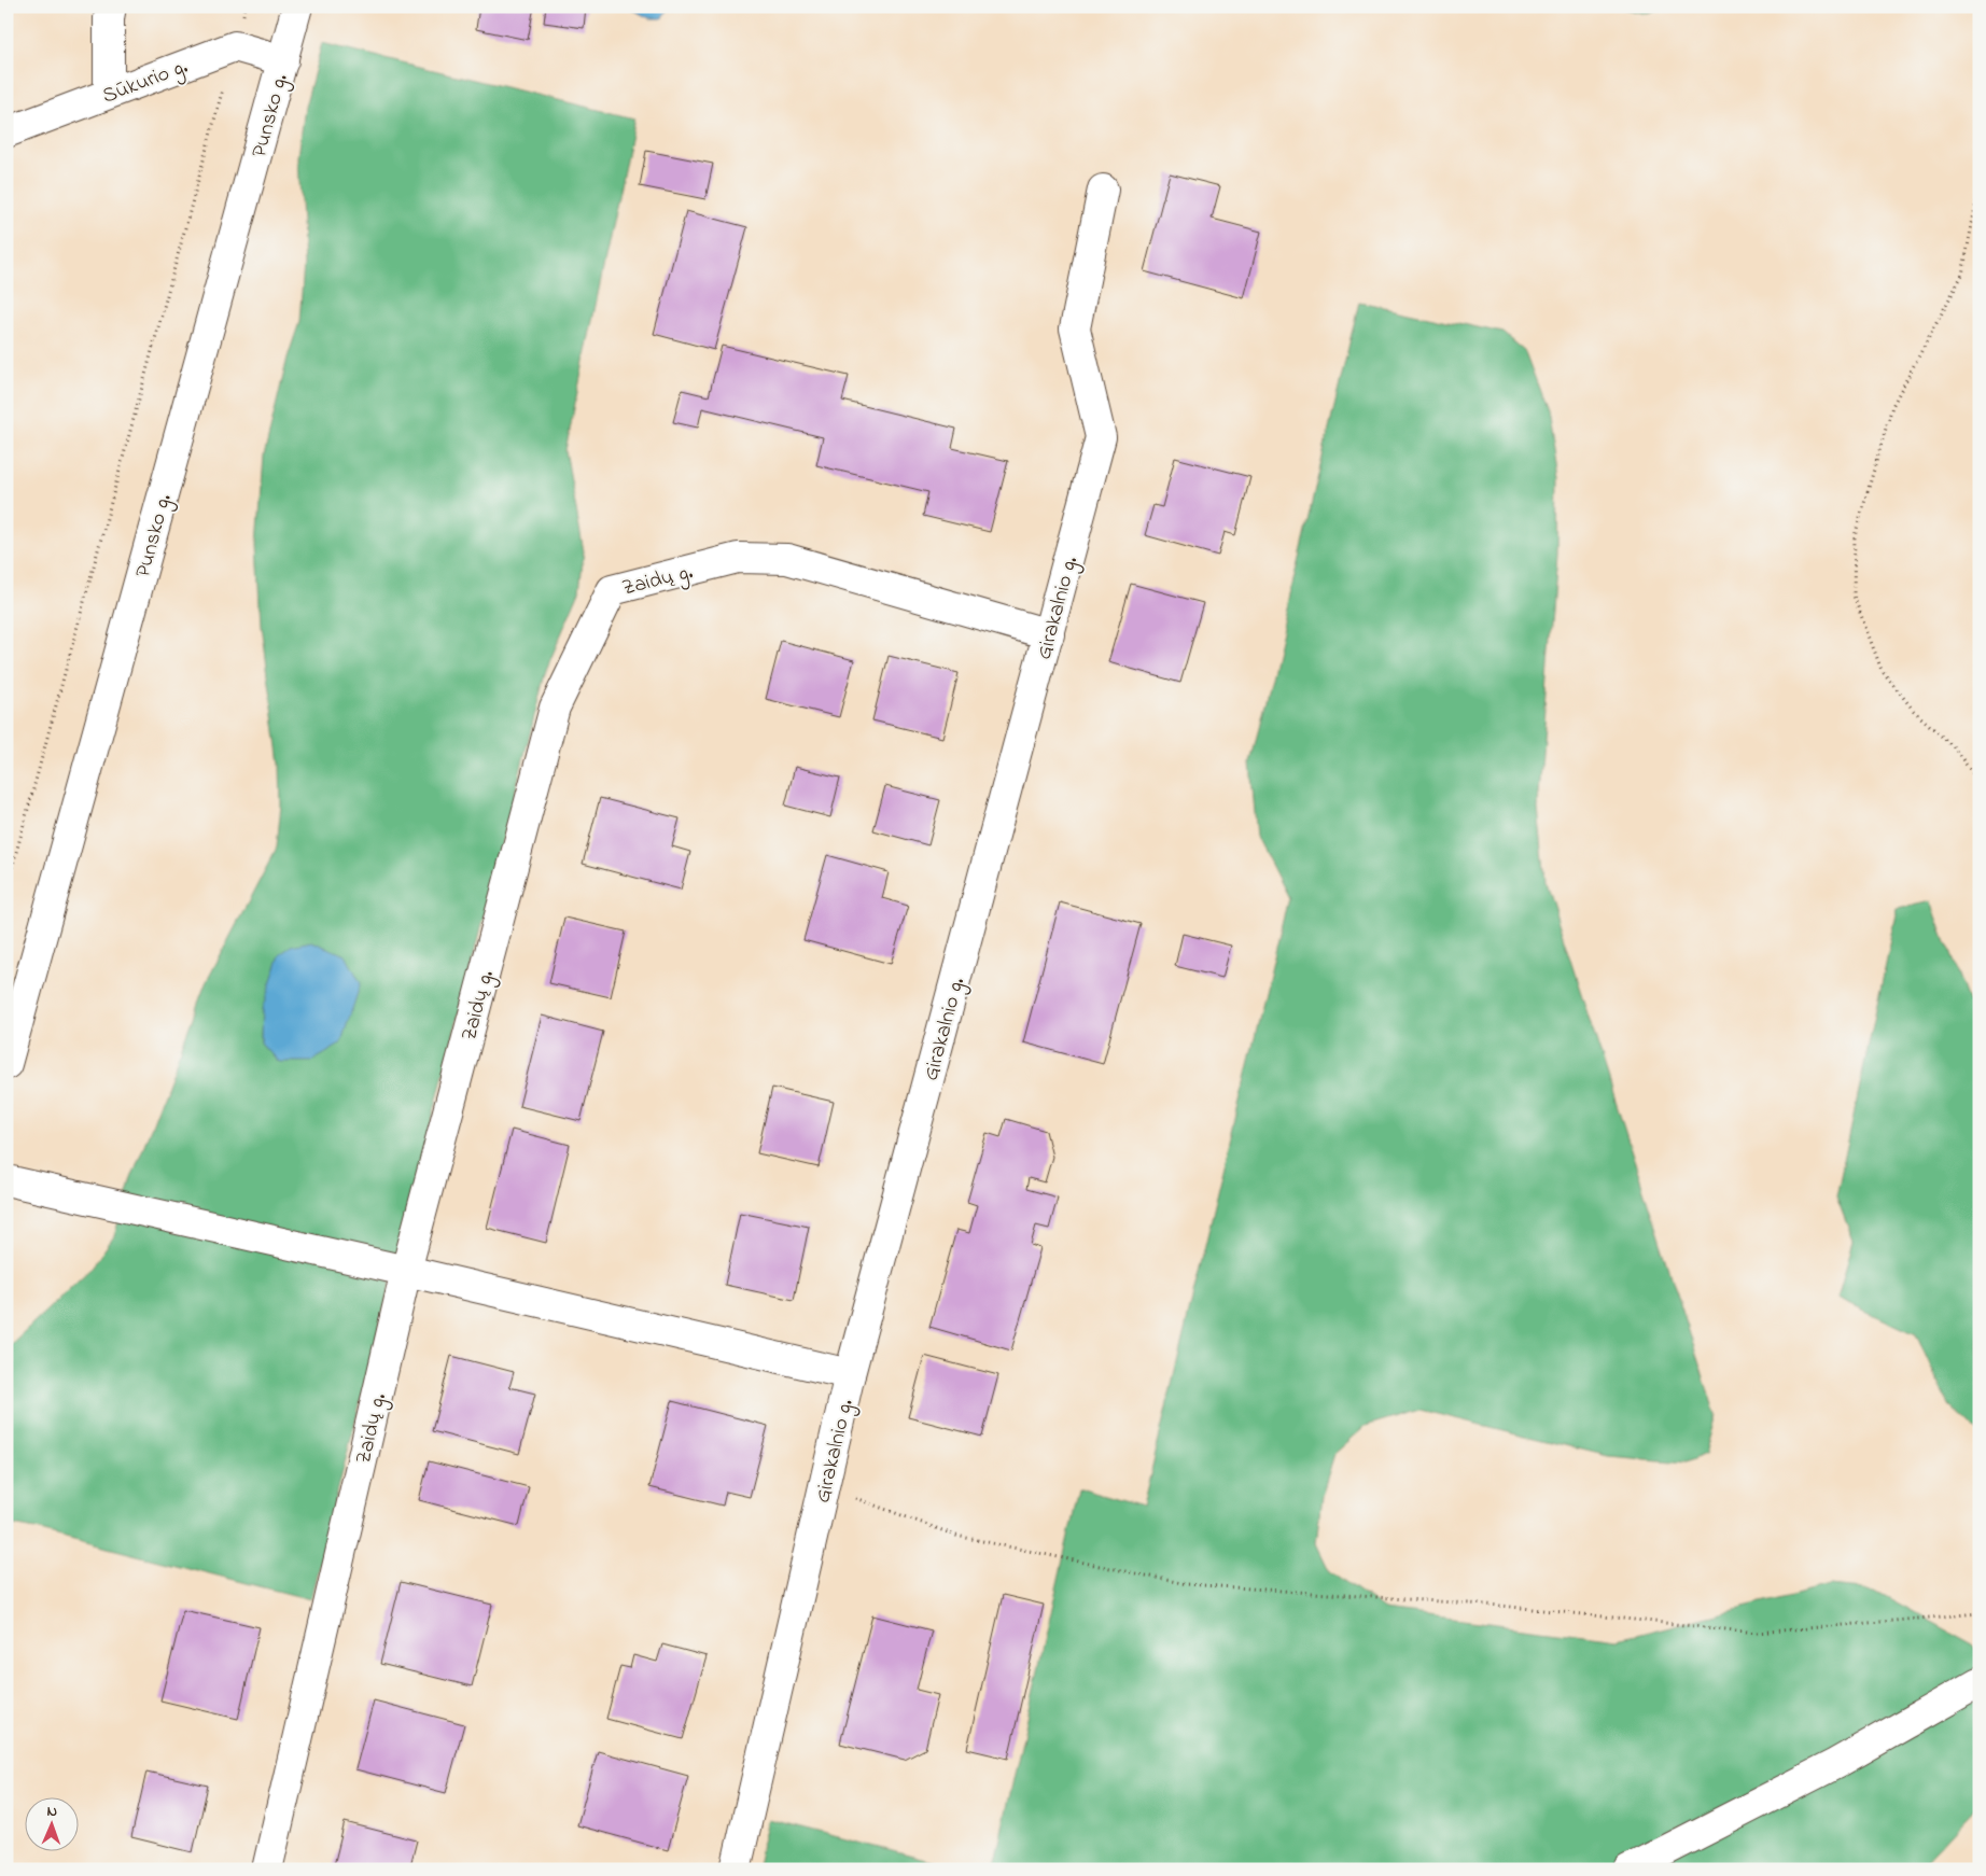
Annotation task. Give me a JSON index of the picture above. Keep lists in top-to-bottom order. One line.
{"streets":{"street":["Sūkurio g.","Punsko g.","Zaidų g.","Girakalnio g."]},"crossings":[["Zaidų g.","Girakalnio g."]],"north":"top"}
